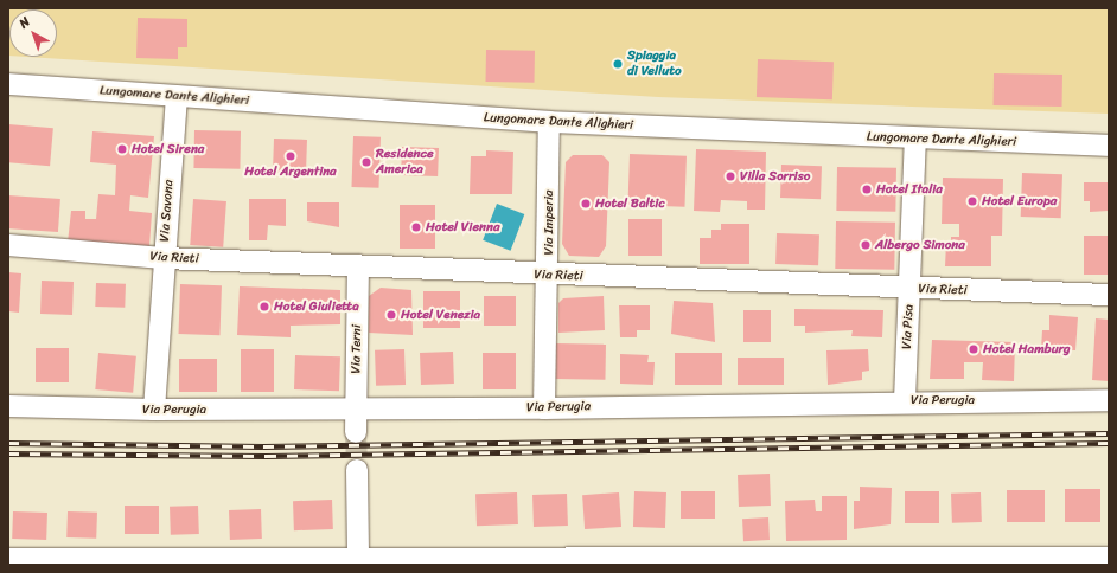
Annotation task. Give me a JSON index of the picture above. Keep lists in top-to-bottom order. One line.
{"streets":{"street":["Lungomare Dante Alighieri","Via Savona","Via Imperia","Via Rieti","Via Pisa","Via Terni","Via Perugia"]},"crossings":[["Lungomare Dante Alighieri","Via Savona"],["Lungomare Dante Alighieri","Via Imperia"],["Lungomare Dante Alighieri","Via Pisa"],["Via Savona","Via Rieti"],["Via Savona","Via Perugia"],["Via Imperia","Via Rieti"],["Via Imperia","Via Perugia"],["Via Rieti","Via Pisa"],["Via Rieti","Via Terni"],["Via Pisa","Via Perugia"],["Via Terni","Via Perugia"]],"places":["Spiaggia di Velluto","Hotel Sirena","Hotel Argentina","Residence America","Villa Sorriso","Hotel Italia","Hotel Europa","Hotel Baltic","Hotel Vienna","Albergo Simona","Hotel Giulietta","Hotel Venezia","Hotel Hamburg"],"north":"top left"}
